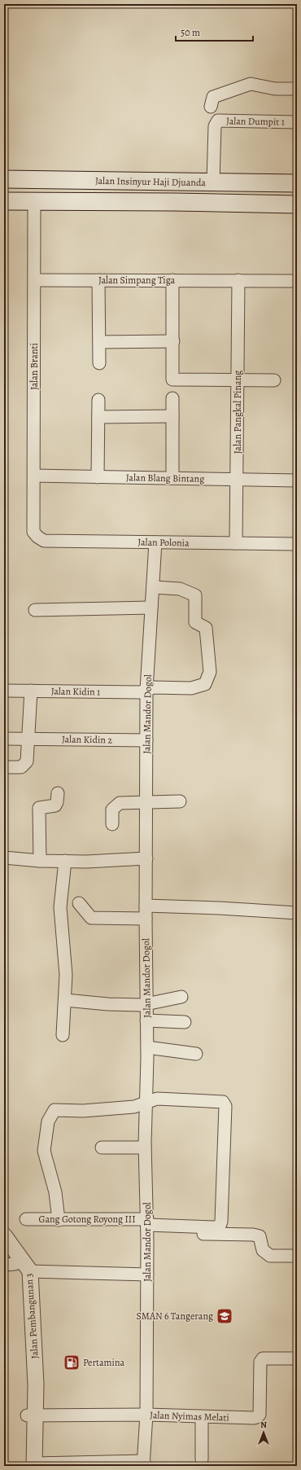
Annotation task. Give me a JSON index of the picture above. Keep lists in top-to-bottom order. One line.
{"streets":{"main road":["Jalan Insinyur Haji Djuanda"],"street":["Jalan Dumpit 1","Jalan Simpang Tiga","Jalan Branti","Jalan Pangkal Pinang","Jalan Blang Bintang","Jalan Polonia","Jalan Kidin 1","Jalan Mandor Dogol","Jalan Kidin 2","Gang Gotong Royong III","Jalan Pembangunan 3","Jalan Nyimas Melati"]},"crossings":[["Jalan Dumpit 1","Jalan Insinyur Haji Djuanda"],["Jalan Insinyur Haji Djuanda","Jalan Branti"],["Jalan Simpang Tiga","Jalan Branti"],["Jalan Simpang Tiga","Jalan Pangkal Pinang"],["Jalan Branti","Jalan Blang Bintang"],["Jalan Branti","Jalan Polonia"],["Jalan Pangkal Pinang","Jalan Blang Bintang"],["Jalan Pangkal Pinang","Jalan Polonia"],["Jalan Polonia","Jalan Mandor Dogol"],["Jalan Kidin 1","Jalan Mandor Dogol"],["Jalan Mandor Dogol","Jalan Kidin 2"],["Jalan Mandor Dogol","Gang Gotong Royong III"],["Jalan Mandor Dogol","Jalan Nyimas Melati"]],"places":{"school or university":["SMAN 6 Tangerang"],"fuel station":["Pertamina"]},"scale_bar":"50 m","north":"top"}
